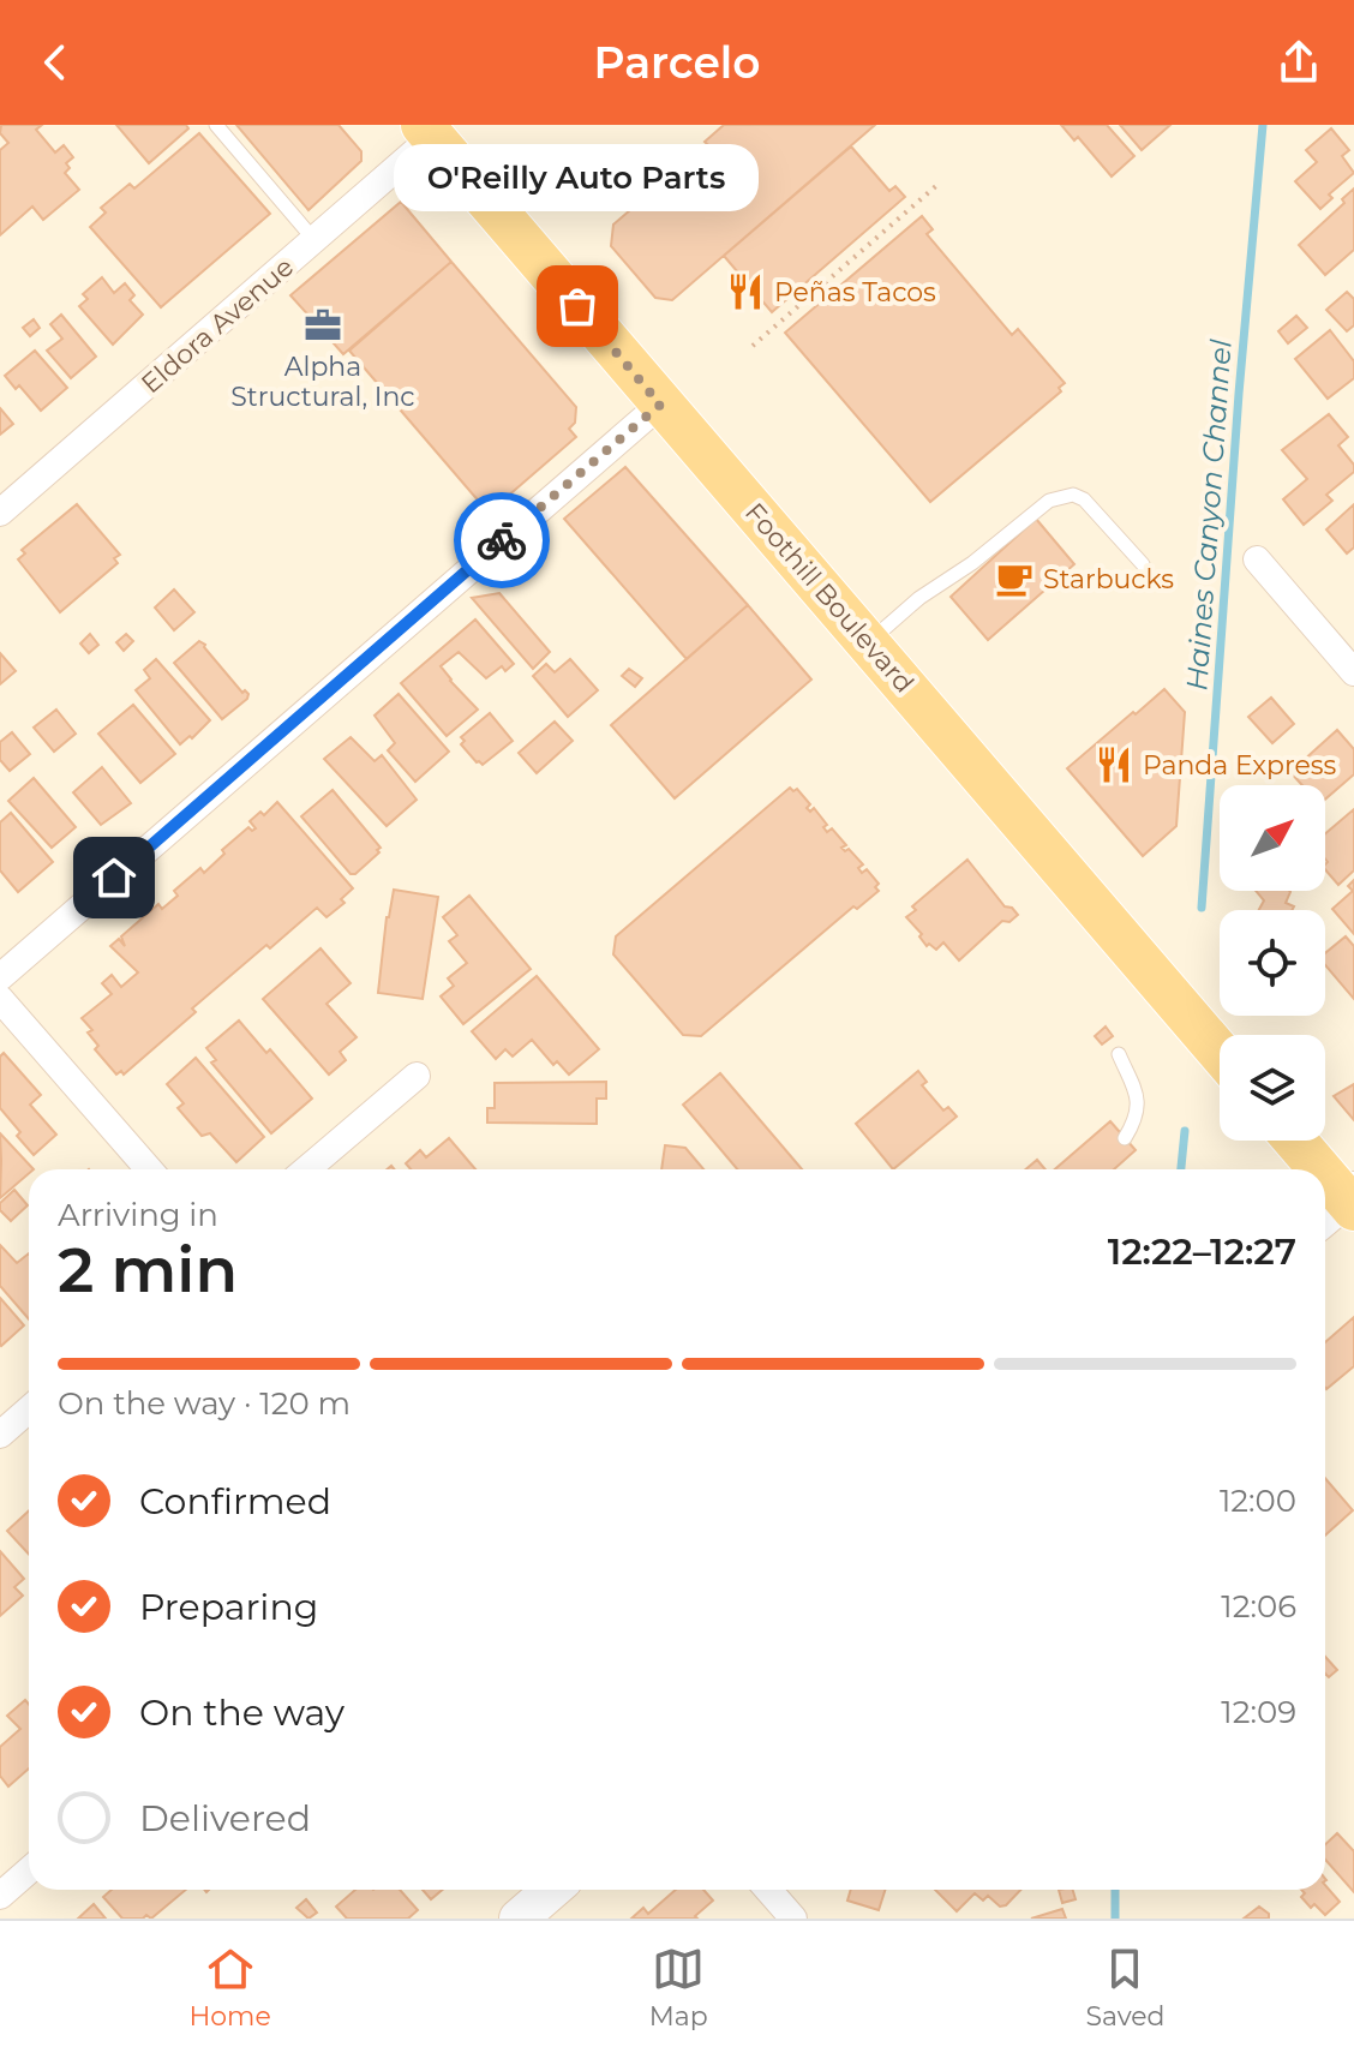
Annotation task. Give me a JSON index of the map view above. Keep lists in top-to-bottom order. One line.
{"streets":{"main road":["Foothill Boulevard"],"street":["Eldora Avenue"]},"crossings":[["Eldora Avenue","Foothill Boulevard"]],"water":["Haines Canyon Channel"],"places":{"restaurant":["Peñas Tacos","Panda Express"],"other":["O'Reilly Auto Parts"],"office":["Alpha Structural, Inc"],"cafe":["Starbucks"]},"north":"top right","page":{"header":"Parcelo","bubble":"O'Reilly Auto Parts","heading":["2 min","Arriving in","12:22–12:27"],"bar":"On the way · 120 m","list":[["Confirmed","12:00"],["Preparing","12:06"],["On the way","12:09"],"Delivered"],"tabs":["Home","Map","Saved"]}}
